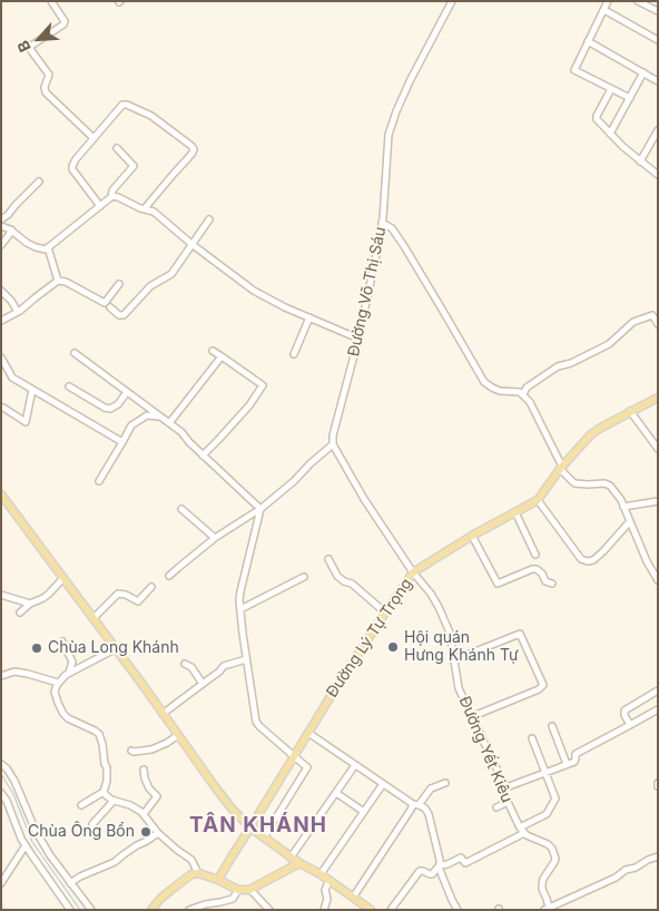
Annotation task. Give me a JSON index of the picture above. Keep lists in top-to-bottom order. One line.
{"streets":{"main road":["Đường Lý Tự Trọng"],"street":["Đường Võ Thị Sáu","Đường Yết Kiêu"]},"crossings":[["Đường Lý Tự Trọng","Đường Yết Kiêu"]],"districts":["TÂN KHÁNH"],"places":["Hội quán Hưng Khánh Tự","Chùa Long Khánh","Chùa Ông Bổn"],"north":"bottom left"}
